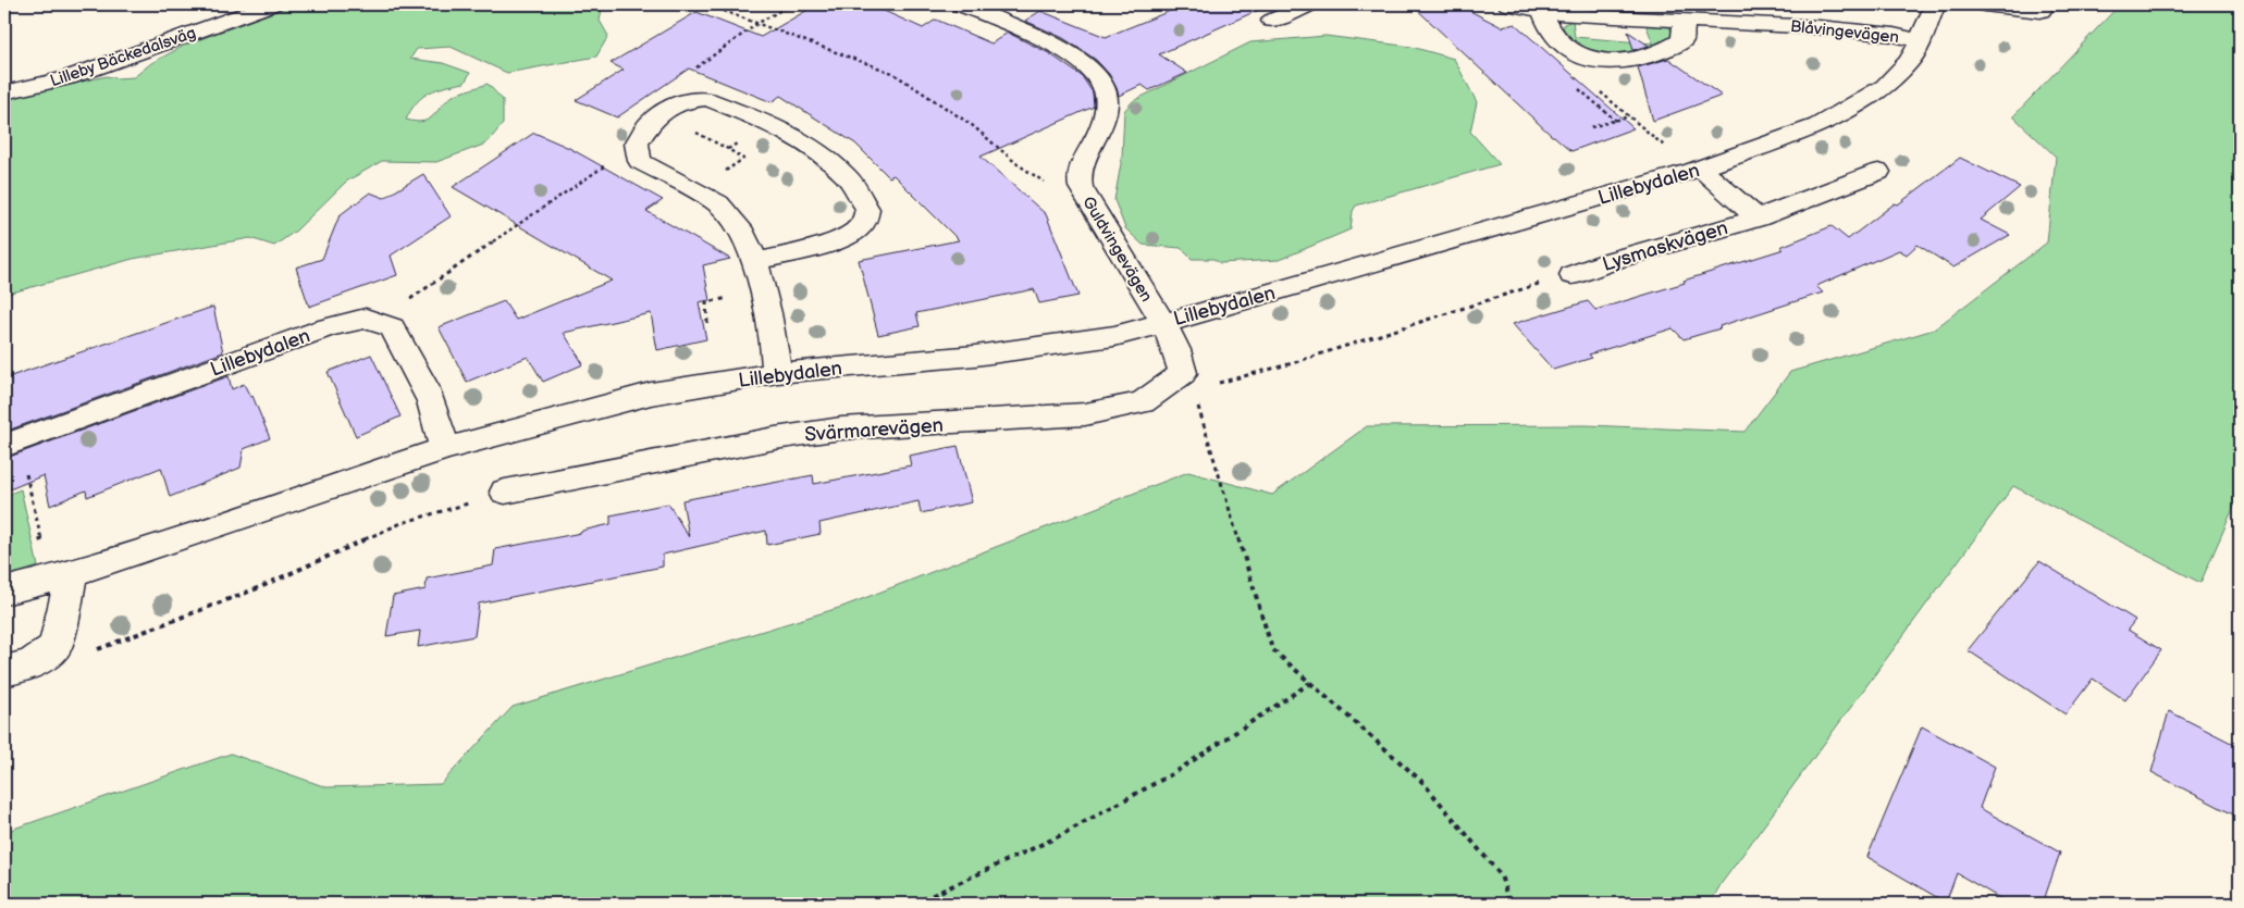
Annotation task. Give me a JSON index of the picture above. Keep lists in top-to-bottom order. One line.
{"streets":{"street":["Blåvingevägen","Lilleby Bäckedalsväg","Lillebydalen","Lysmaskvägen","Guldvingevägen","Svärmarevägen"]},"crossings":[["Blåvingevägen","Lillebydalen"],["Lillebydalen","Lysmaskvägen"],["Lillebydalen","Guldvingevägen"],["Lillebydalen","Svärmarevägen"],["Guldvingevägen","Svärmarevägen"]]}
